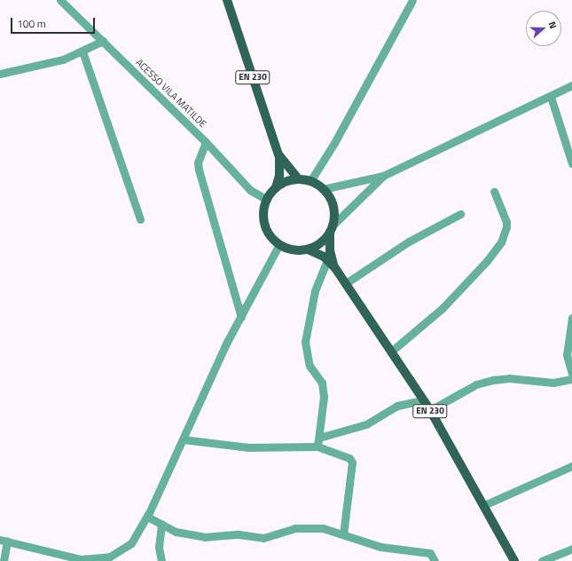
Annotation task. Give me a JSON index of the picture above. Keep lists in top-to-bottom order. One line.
{"streets":{"main road":["EN 230"],"street":["ACESSO VILA MATILDE"]},"crossings":[["EN 230","ACESSO VILA MATILDE"]],"scale_bar":"100 m","north":"right"}
